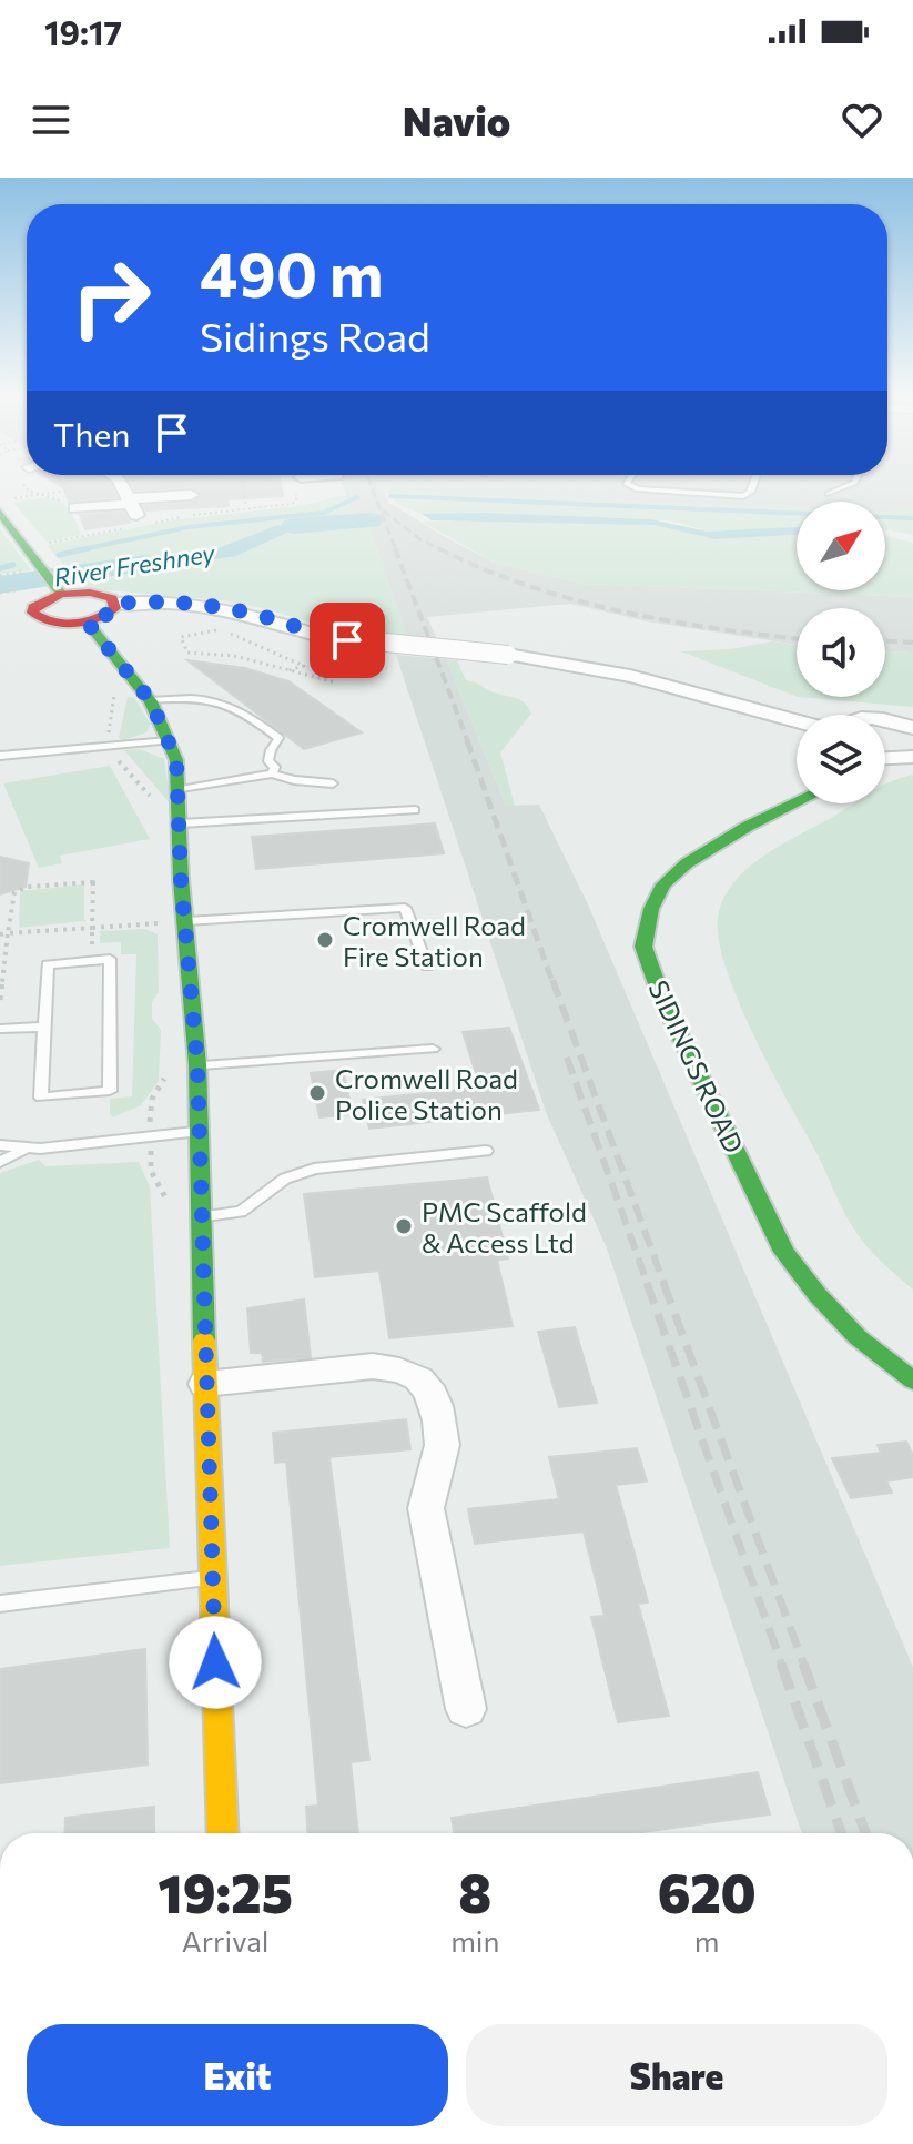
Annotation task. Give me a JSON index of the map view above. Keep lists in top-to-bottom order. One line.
{"streets":{"street":["SIDINGS ROAD"]},"water":["River Freshney"],"places":["Cromwell Road Fire Station","Cromwell Road Police Station","PMC Scaffold & Access Ltd"],"north":"top right","page":{"status":"19:17","header":"Navio","turn":["490 m","Sidings Road"],"then":"Then","eta":["19:25","Arrival","8","min","620","m"],"buttons":["Exit","Share"]}}
